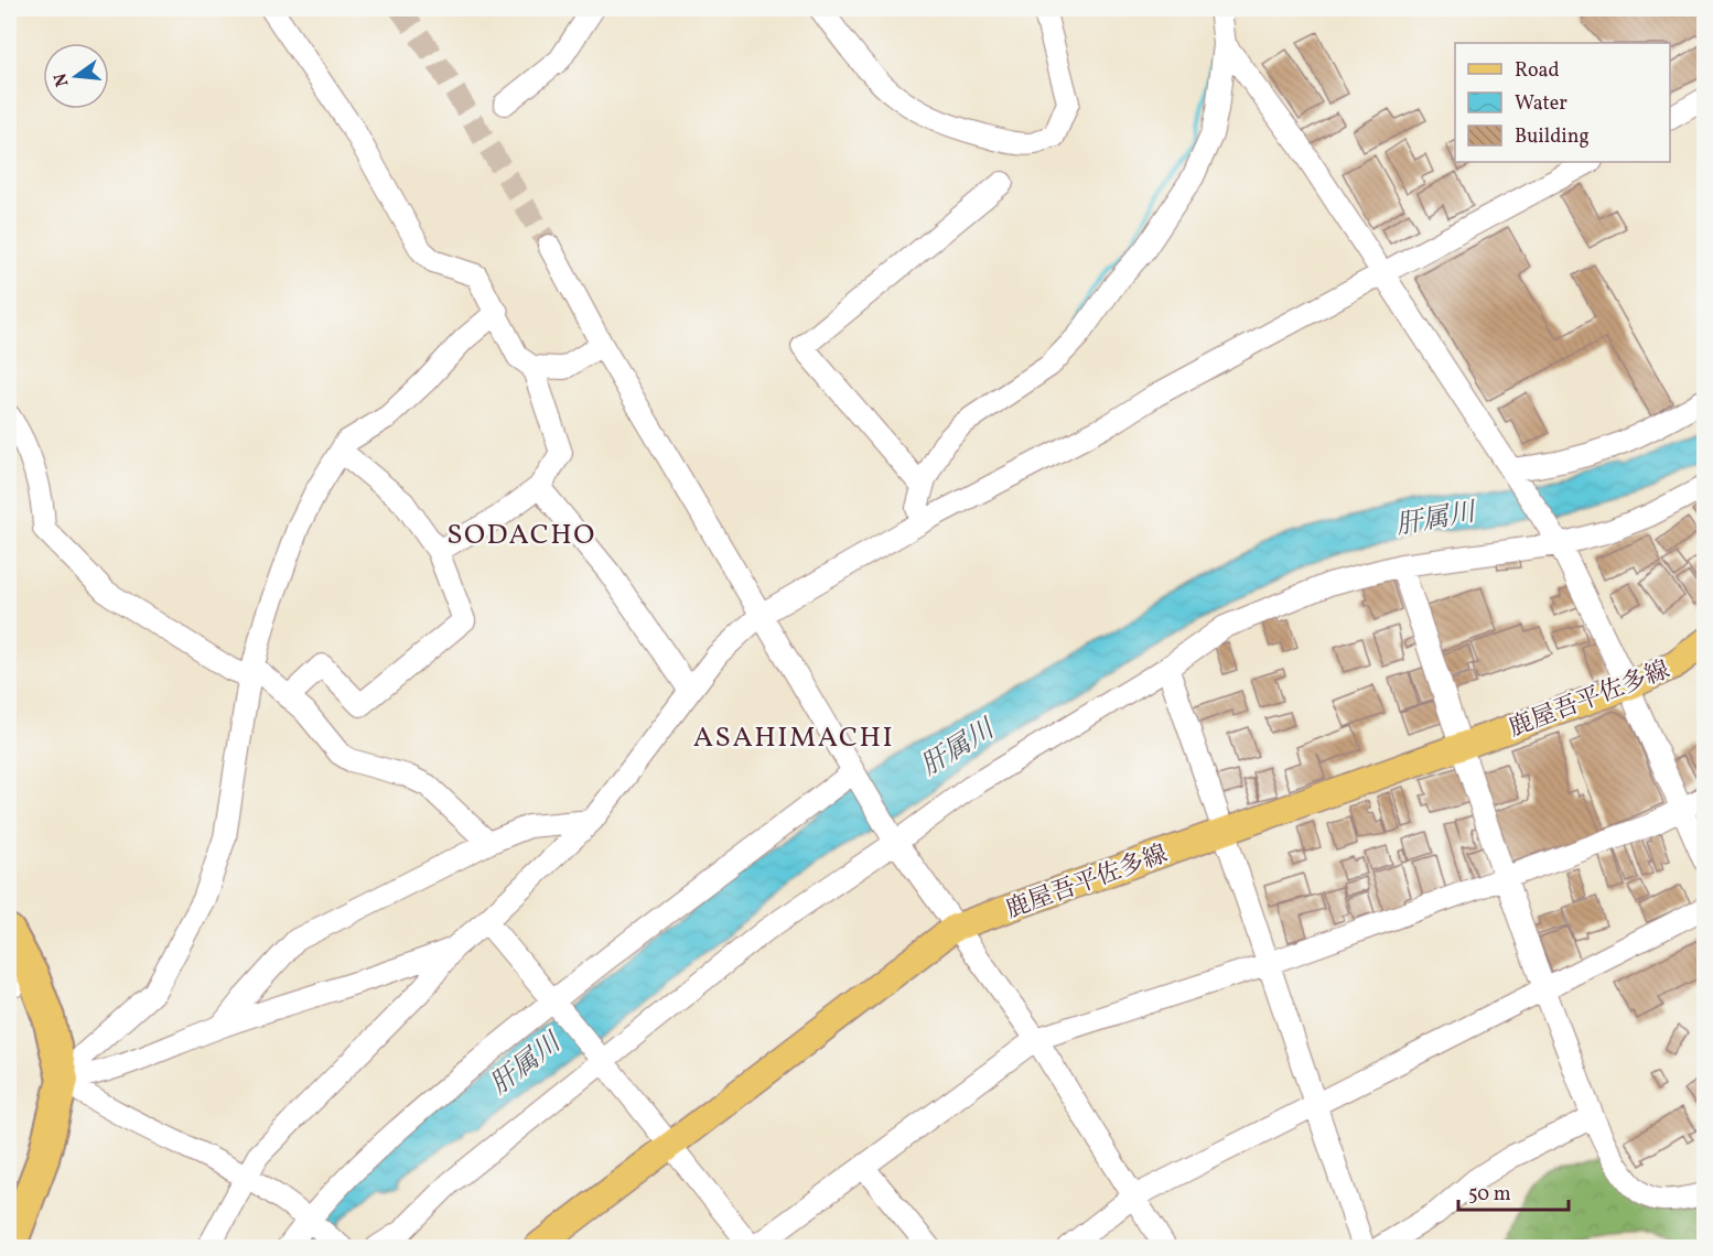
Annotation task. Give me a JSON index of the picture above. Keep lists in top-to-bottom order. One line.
{"streets":{"main road":["鹿屋吾平佐多線"]},"districts":["SODACHO","ASAHIMACHI"],"water":["肝属川"],"legend":["Road","Water","Building"],"scale_bar":"50 m","north":"left"}
